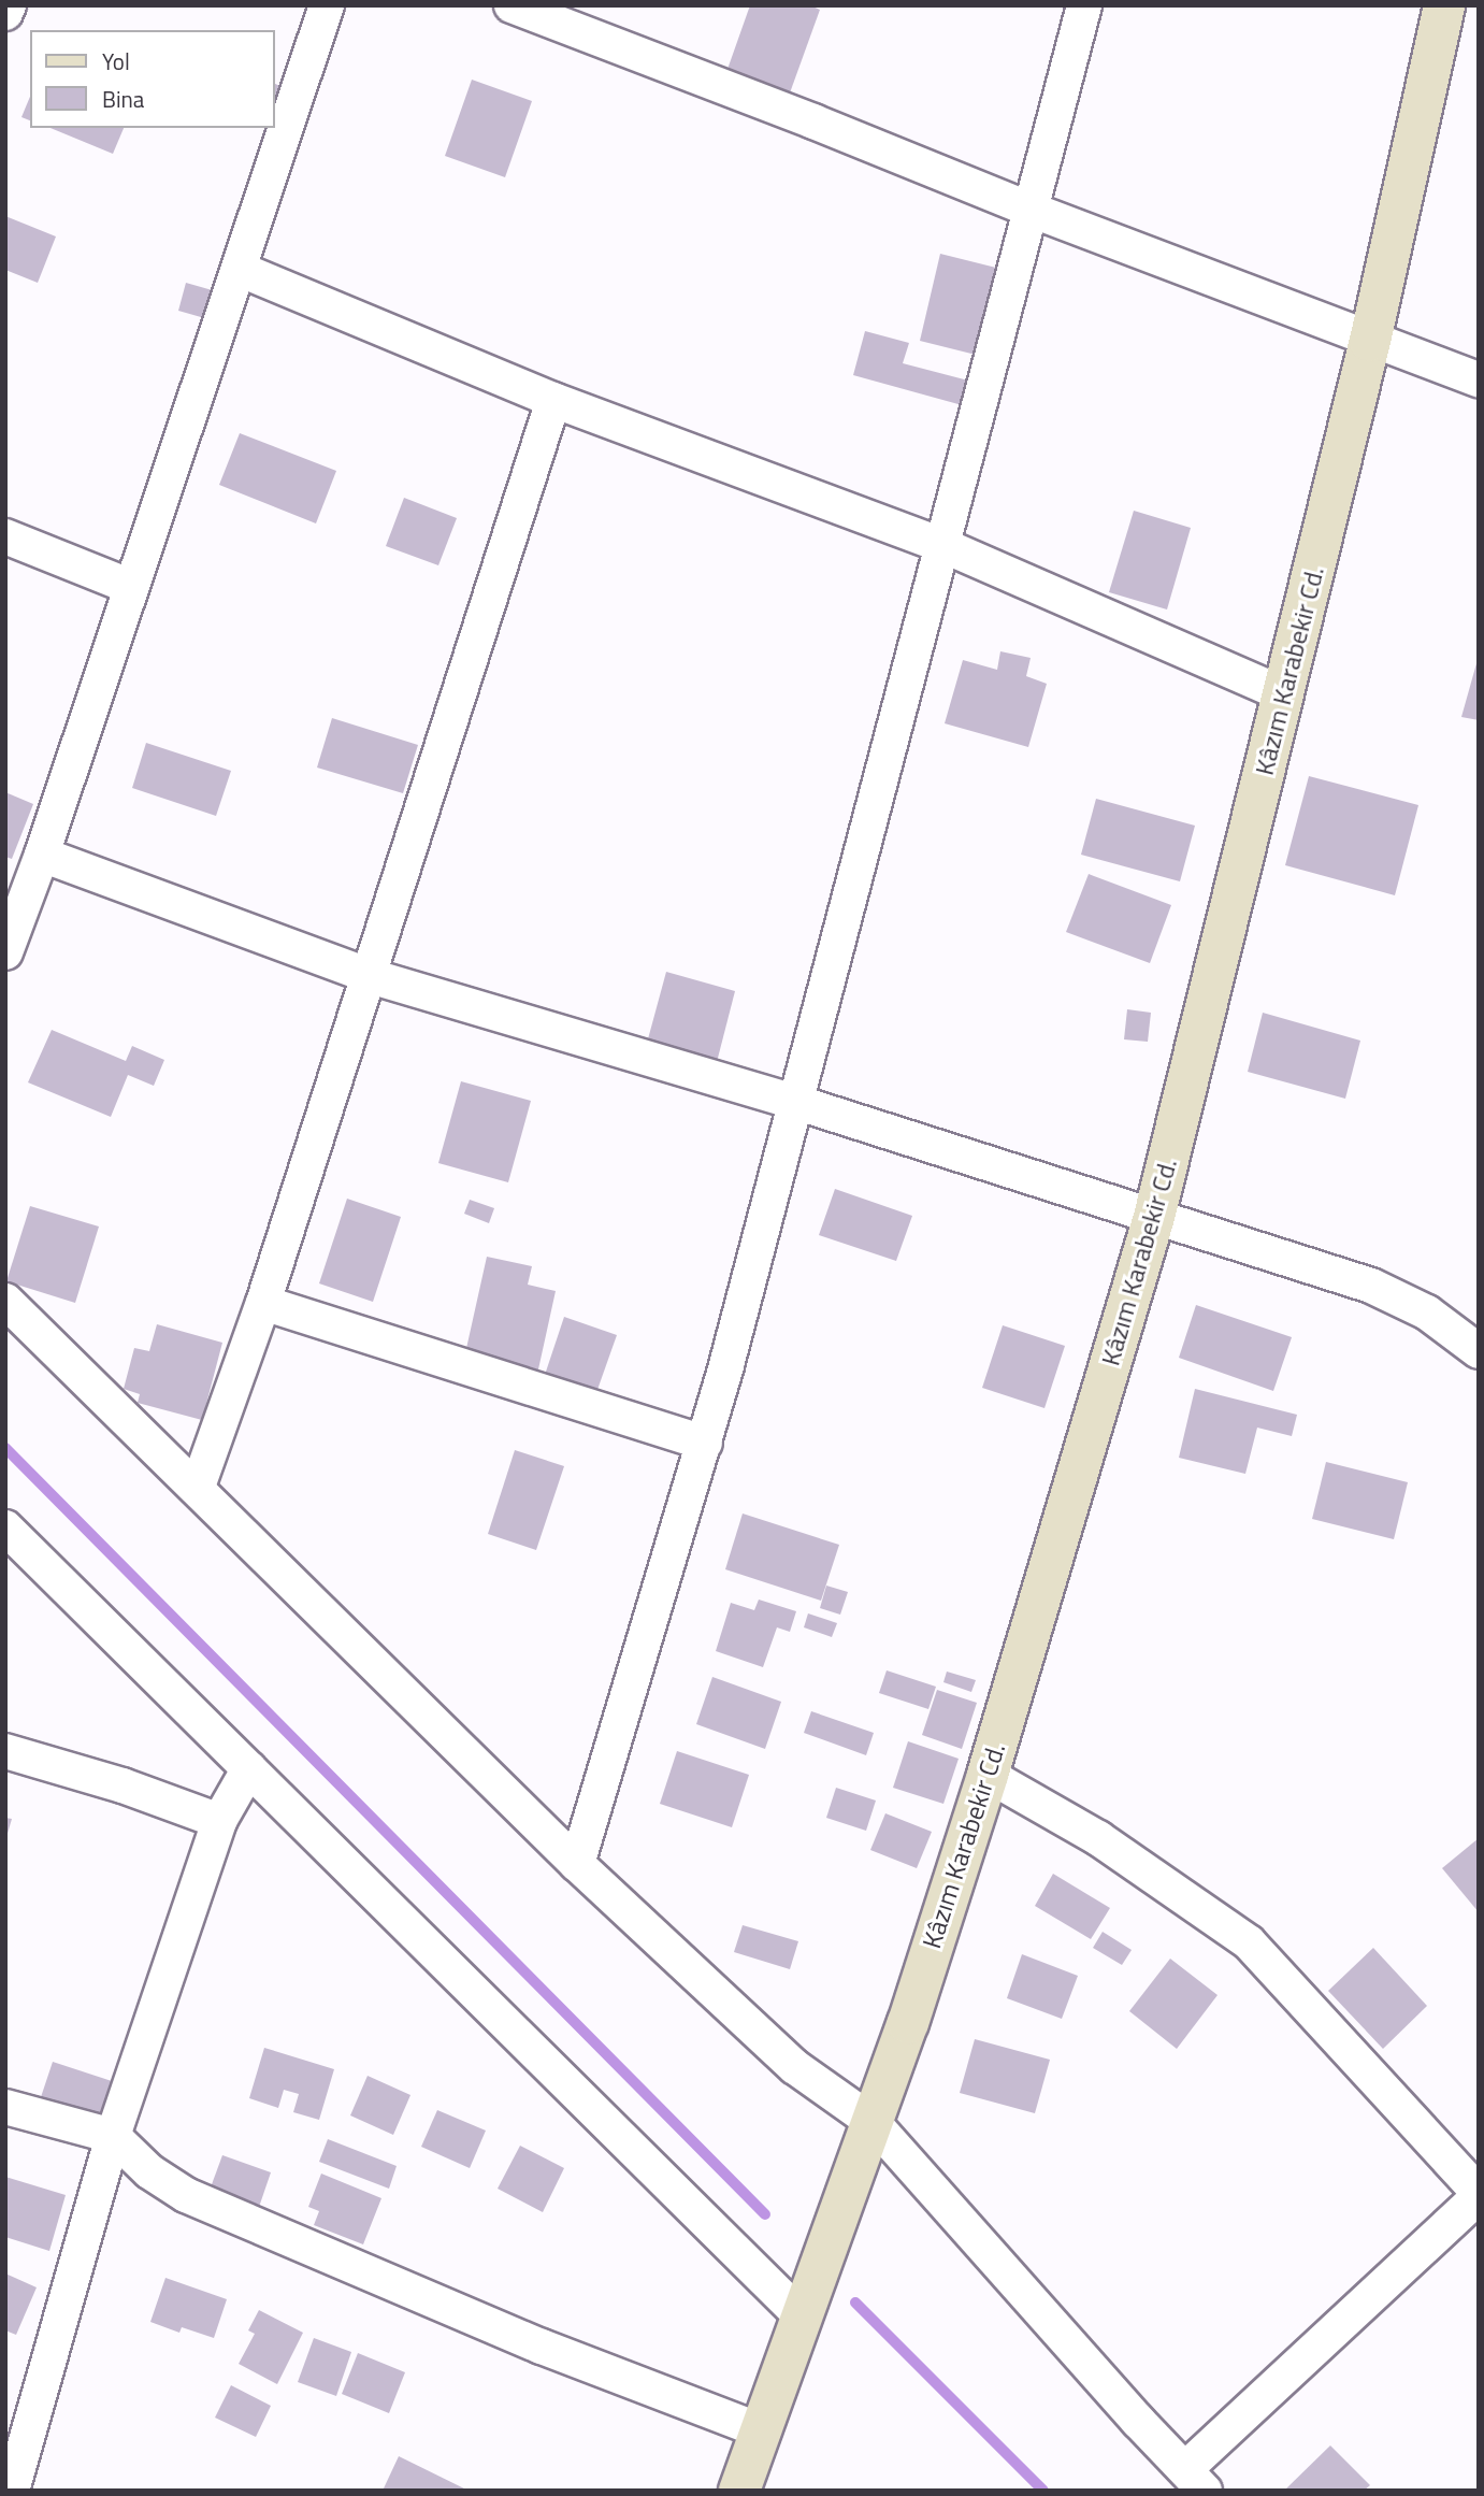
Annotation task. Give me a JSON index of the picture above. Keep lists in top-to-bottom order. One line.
{"streets":{"street":["Kâzım Karabekir Cd."]},"legend":["Yol","Bina"]}
